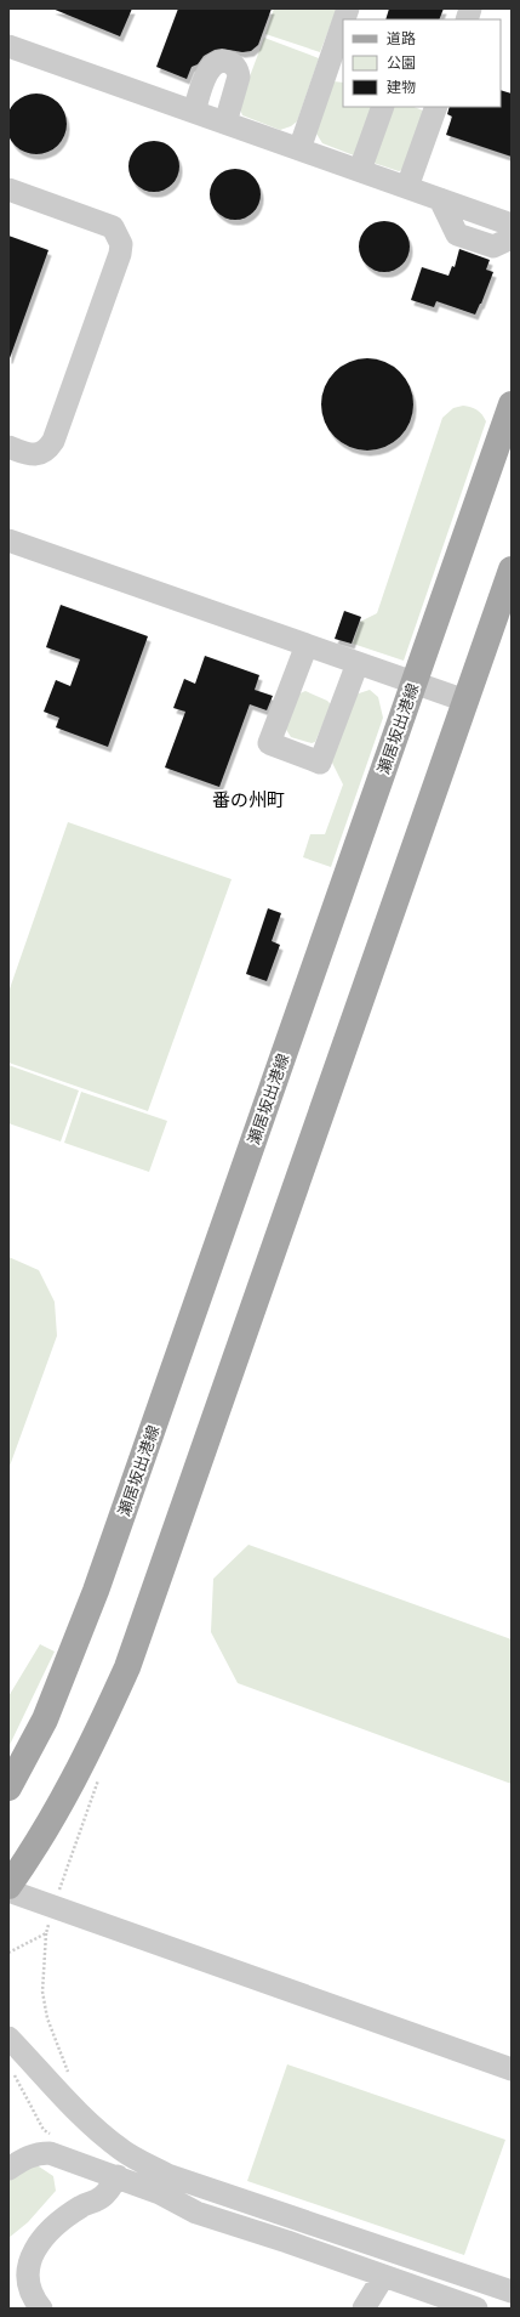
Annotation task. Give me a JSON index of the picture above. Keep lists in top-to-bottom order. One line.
{"streets":{"main road":["瀬居坂出港線"]},"districts":["番の州町"],"legend":["道路","公園","建物"]}
